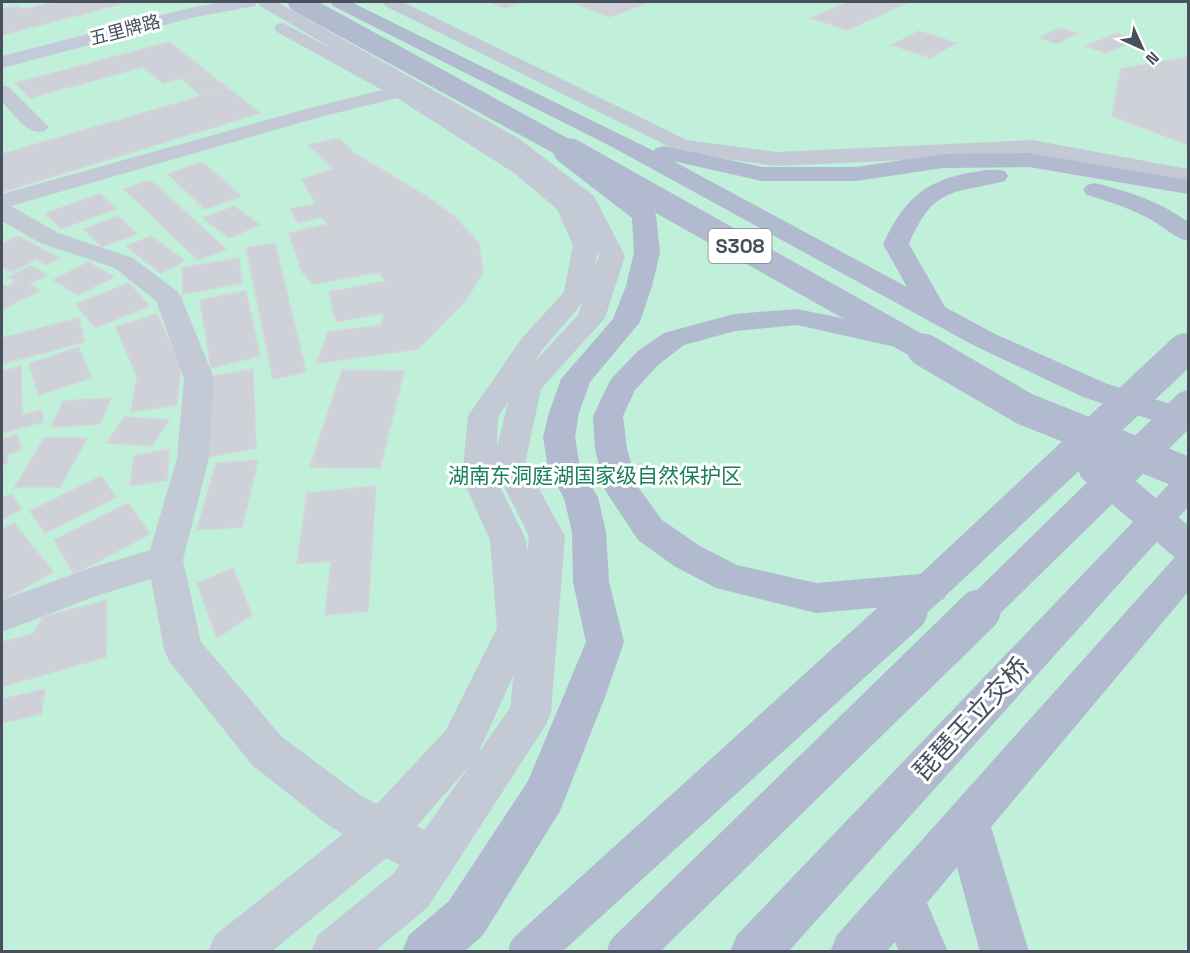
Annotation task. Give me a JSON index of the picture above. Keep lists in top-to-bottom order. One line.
{"streets":{"main road":["五里牌路","S308","琵琶王立交桥"]},"parks":["湖南东洞庭湖国家级自然保护区"],"north":"bottom right"}
